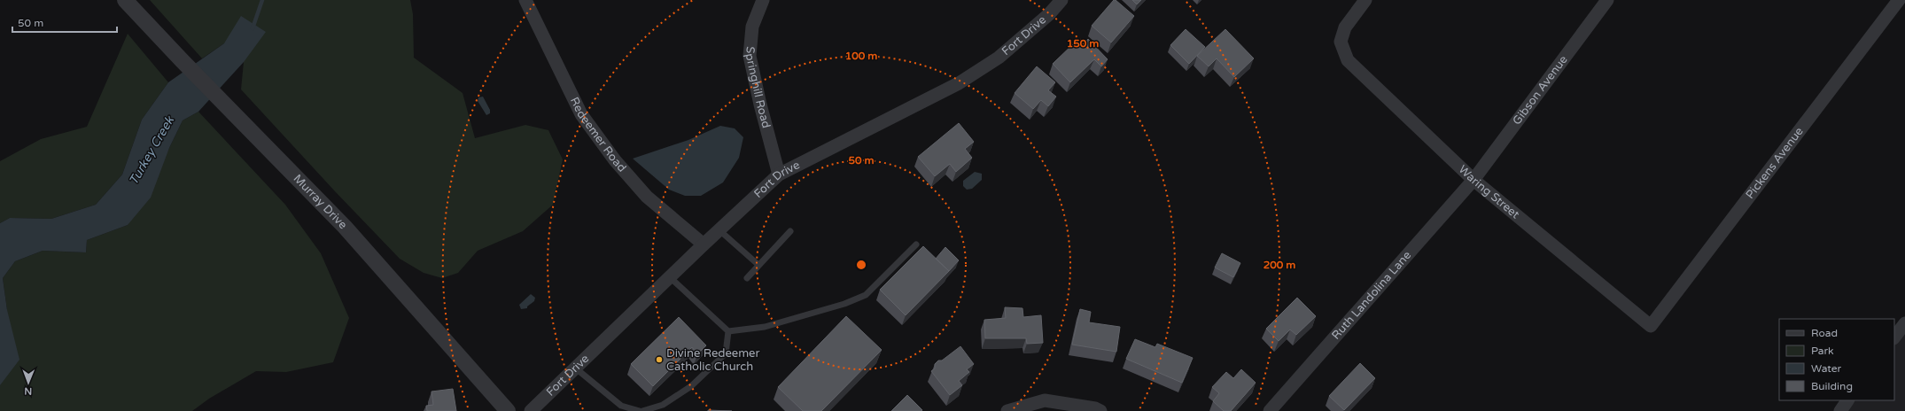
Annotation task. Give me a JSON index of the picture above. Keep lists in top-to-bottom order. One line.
{"streets":{"street":["Fort Drive","Springhill Road","Gibson Avenue","Redeemer Road","Pickens Avenue","Waring Street","Murray Drive","Ruth Landolina Lane"]},"crossings":[["Fort Drive","Springhill Road"],["Fort Drive","Redeemer Road"],["Gibson Avenue","Waring Street"],["Gibson Avenue","Ruth Landolina Lane"],["Pickens Avenue","Waring Street"],["Waring Street","Ruth Landolina Lane"]],"water":["Turkey Creek"],"places":["Divine Redeemer Catholic Church"],"legend":["Road","Park","Water","Building"],"scale_bar":"50 m","north":"bottom","rings":["150 m","100 m","50 m","200 m"]}
